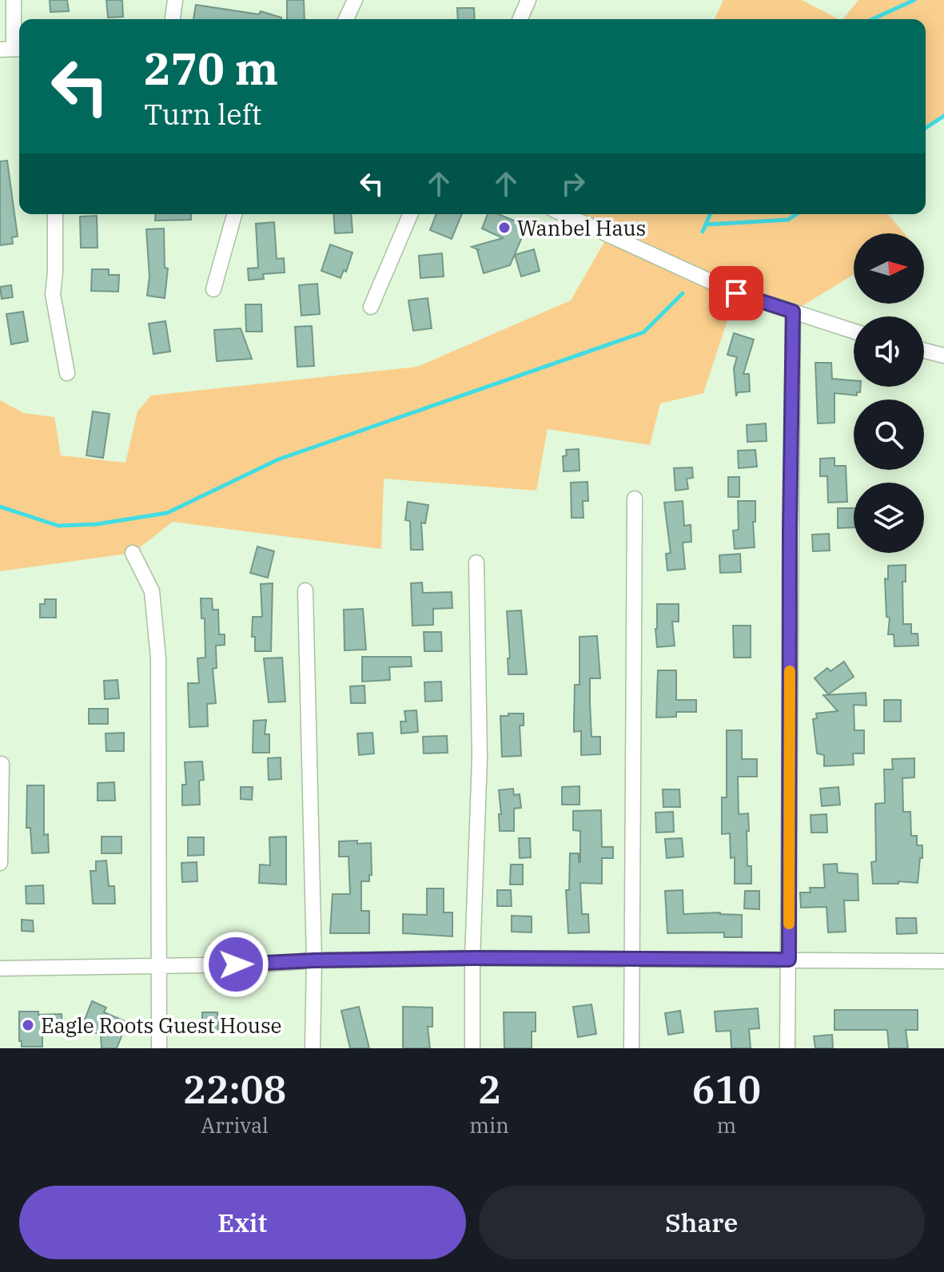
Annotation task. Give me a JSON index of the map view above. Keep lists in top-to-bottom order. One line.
{"places":["Wanbel Haus","Eagle Roots Guest House"],"north":"right","page":{"turn":["270 m","Turn left"],"eta":["22:08","Arrival","2","min","610","m"],"buttons":["Exit","Share"]}}
